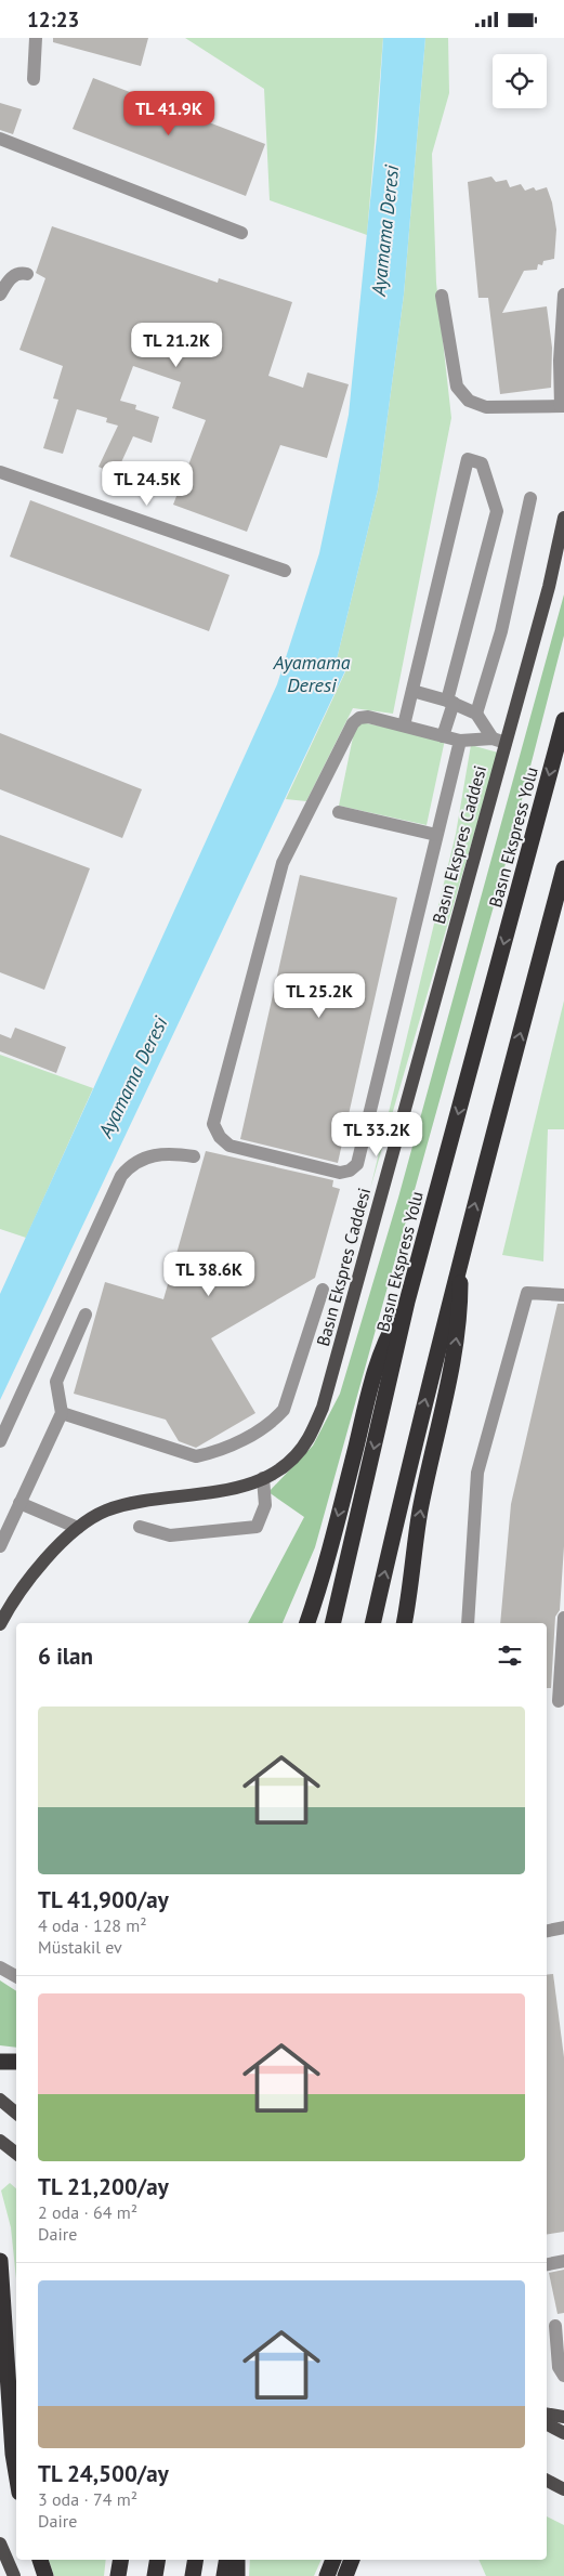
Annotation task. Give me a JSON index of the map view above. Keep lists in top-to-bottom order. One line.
{"streets":{"highway":["Basın Ekspress Yolu"],"main road":["Basın Ekspres Caddesi"]},"water":["Ayamama Deresi"],"page":{"status":"12:23","price":["TL 41.9K","TL 21.2K","TL 24.5K","TL 25.2K","TL 33.2K","TL 38.6K"],"heading":"6 ilan","list":[{"name":"TL 41,900/ay","note":"4 oda · 128 m² · Müstakil ev"},{"name":"TL 21,200/ay","note":"2 oda · 64 m² · Daire"},{"name":"TL 24,500/ay","note":"3 oda · 74 m² · Daire"}]}}
